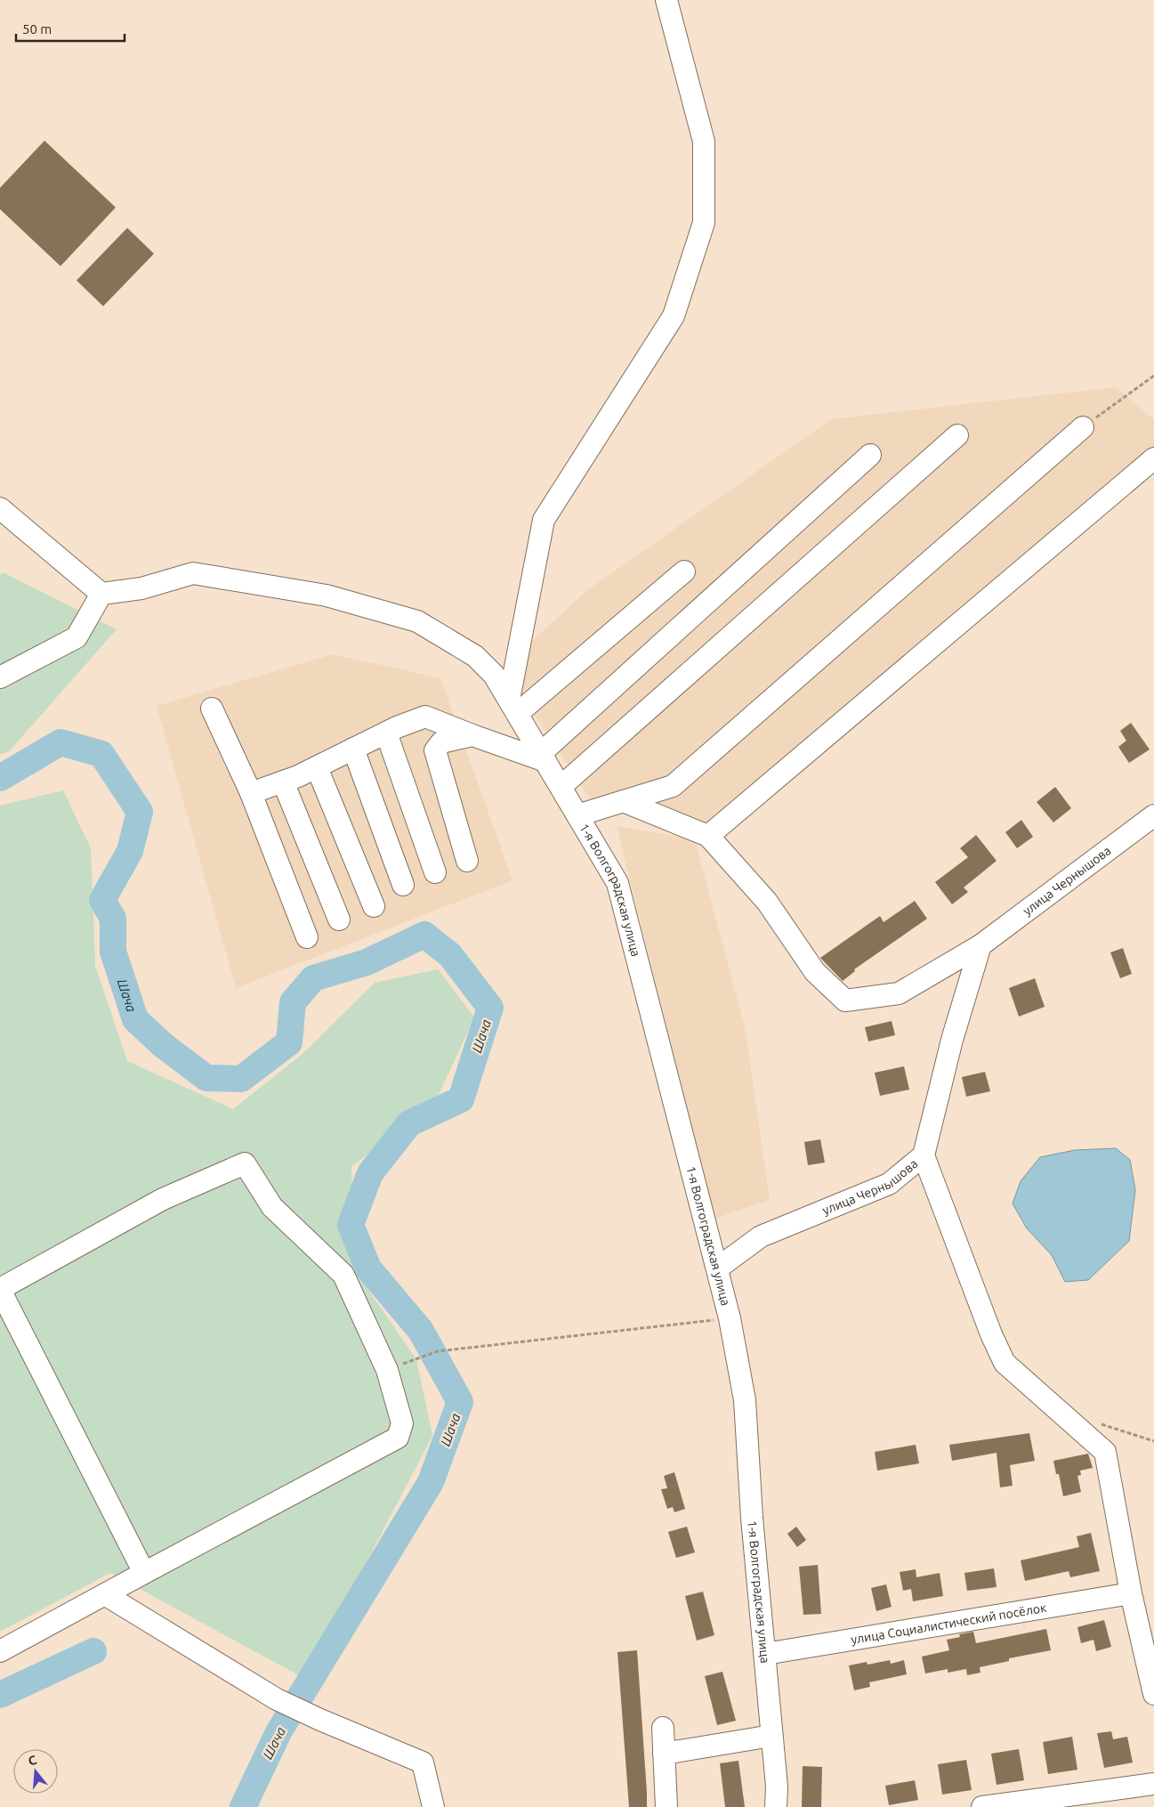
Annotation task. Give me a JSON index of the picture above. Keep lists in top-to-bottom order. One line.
{"streets":{"street":["улица Чернышова","1-я Волгоградская улица","улица Социалистический посёлок"]},"crossings":[["улица Чернышова","1-я Волгоградская улица"],["1-я Волгоградская улица","улица Социалистический посёлок"]],"water":["Шача"],"scale_bar":"50 m","north":"top"}
